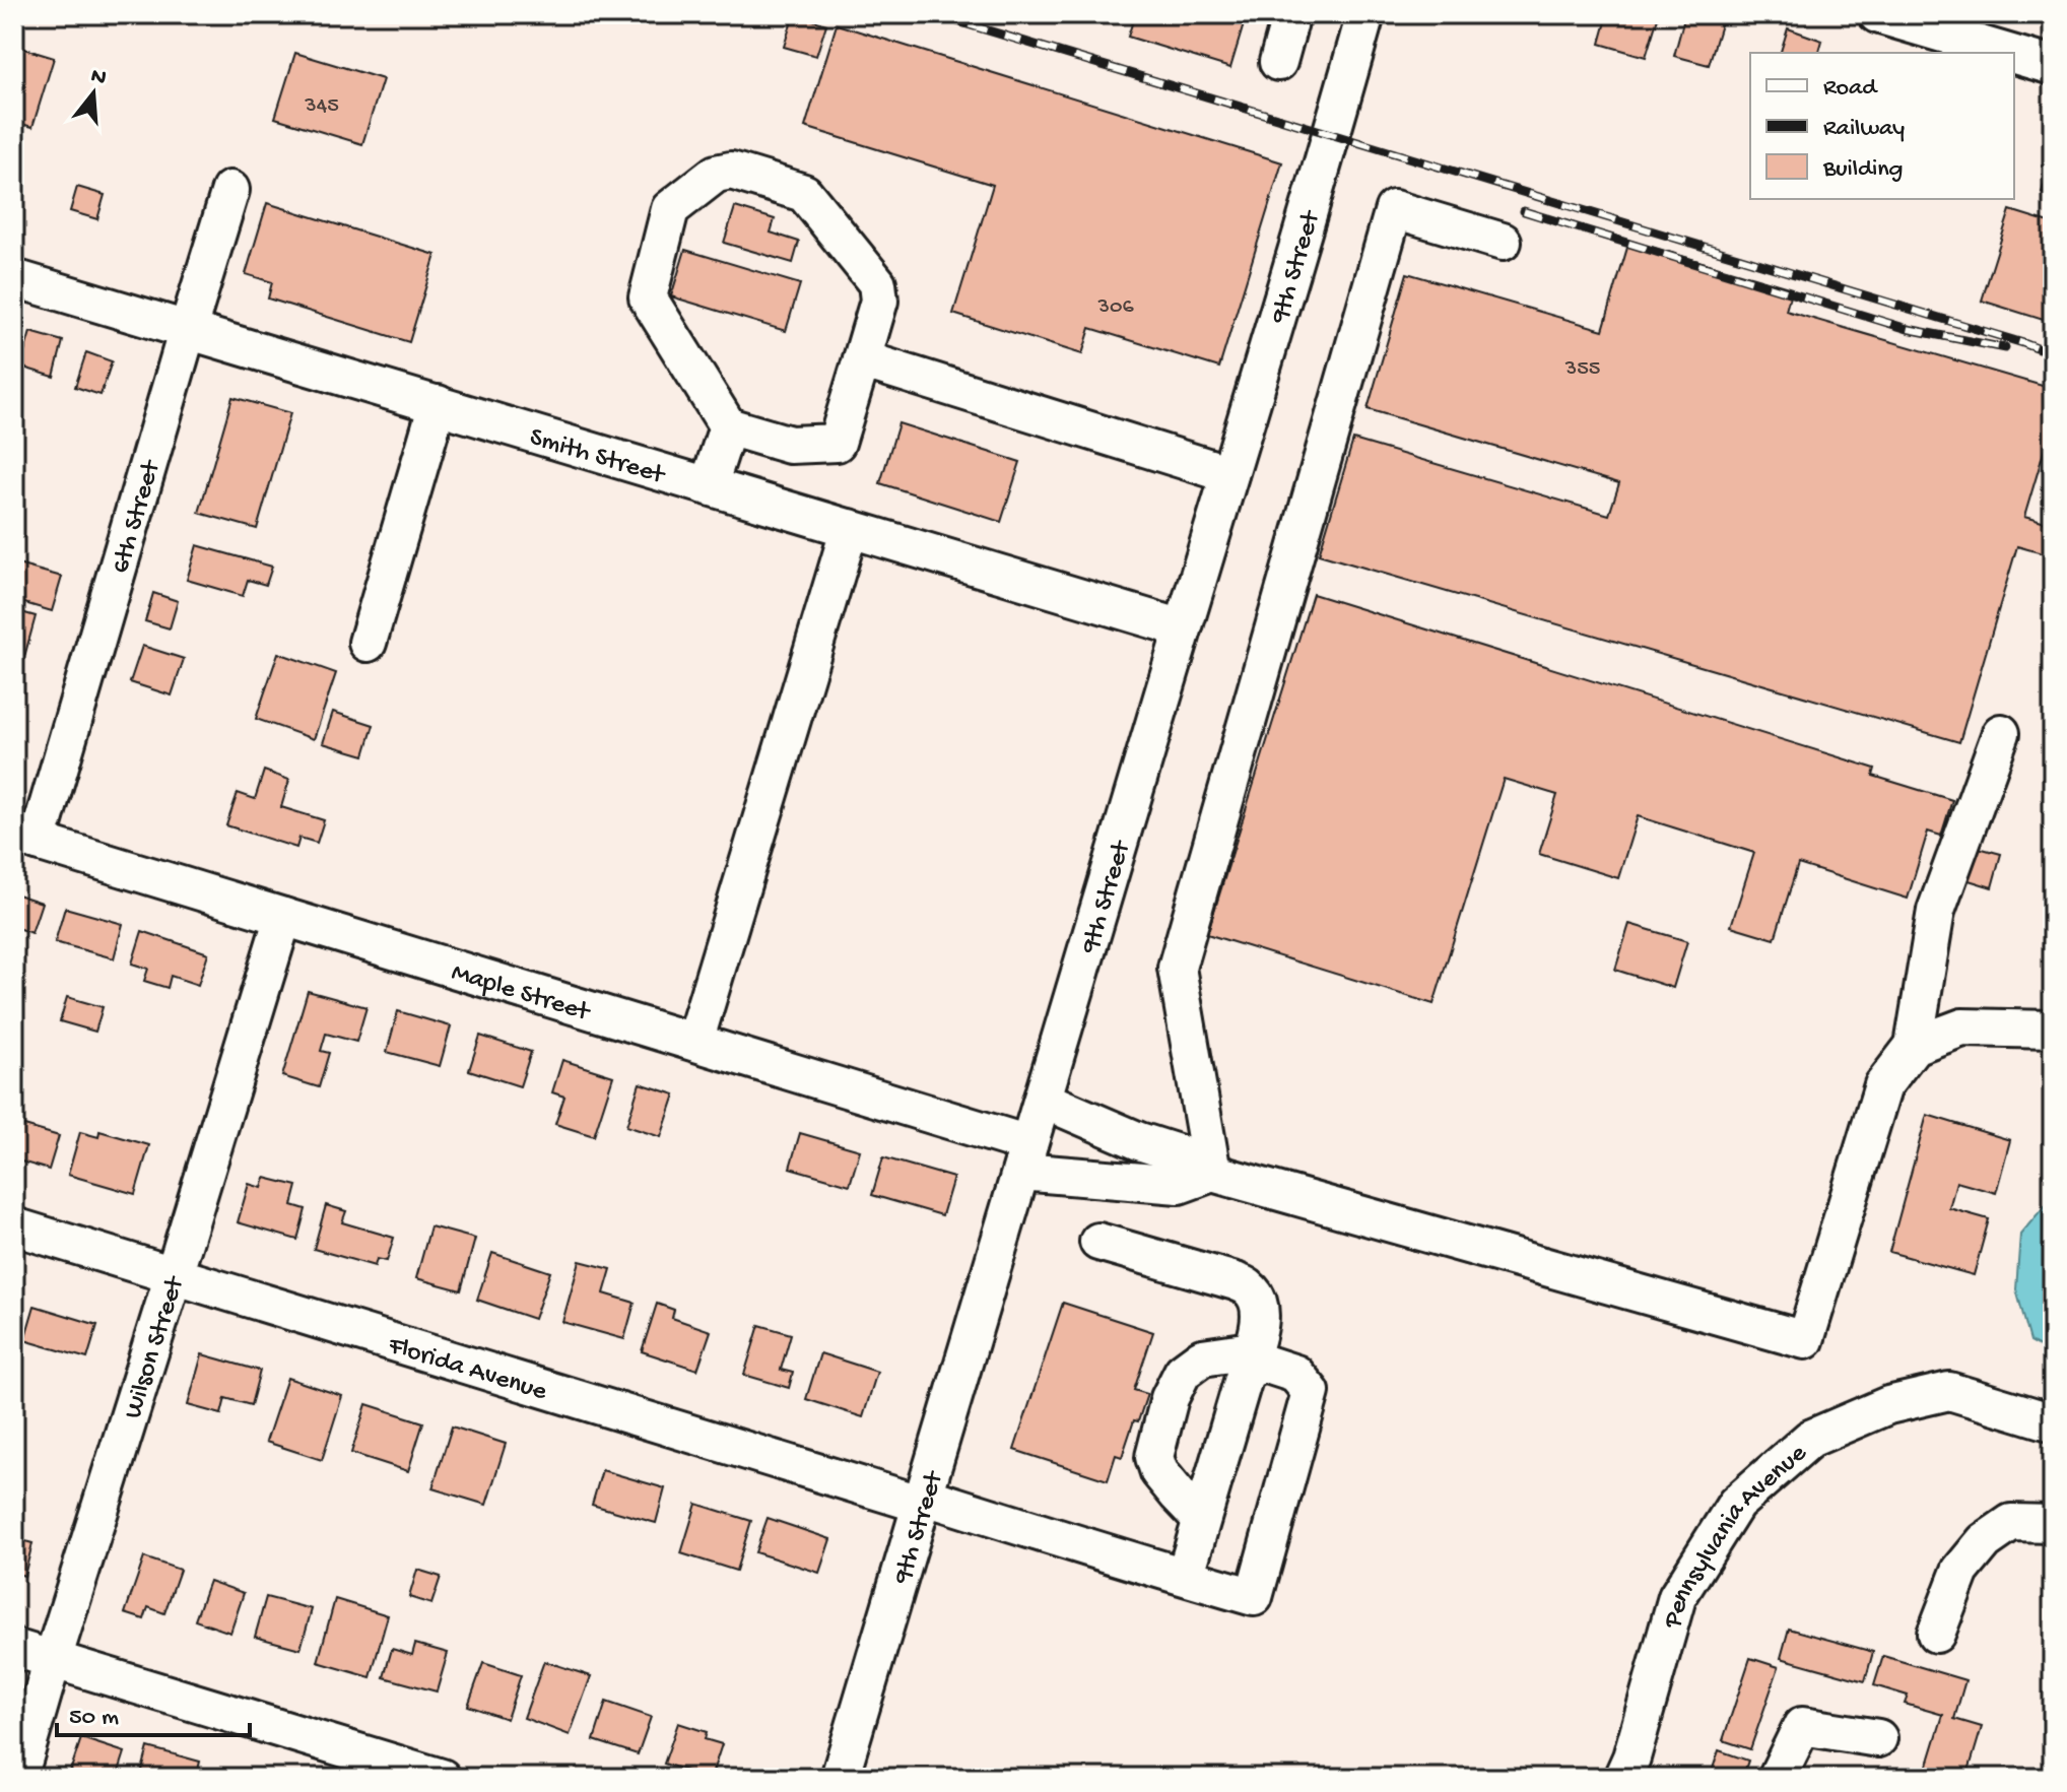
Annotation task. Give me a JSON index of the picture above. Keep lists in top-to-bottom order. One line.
{"streets":{"street":["9th Street","Smith Street","6th Street","Maple Street","Wilson Street","Florida Avenue","Pennsylvania Avenue"]},"crossings":[["9th Street","Smith Street"],["9th Street","Maple Street"],["9th Street","Florida Avenue"],["Smith Street","6th Street"],["6th Street","Maple Street"],["Maple Street","Wilson Street"],["Wilson Street","Florida Avenue"]],"house_numbers":["345","306","355"],"legend":["Road","Railway","Building"],"scale_bar":"50 m","north":"top"}
